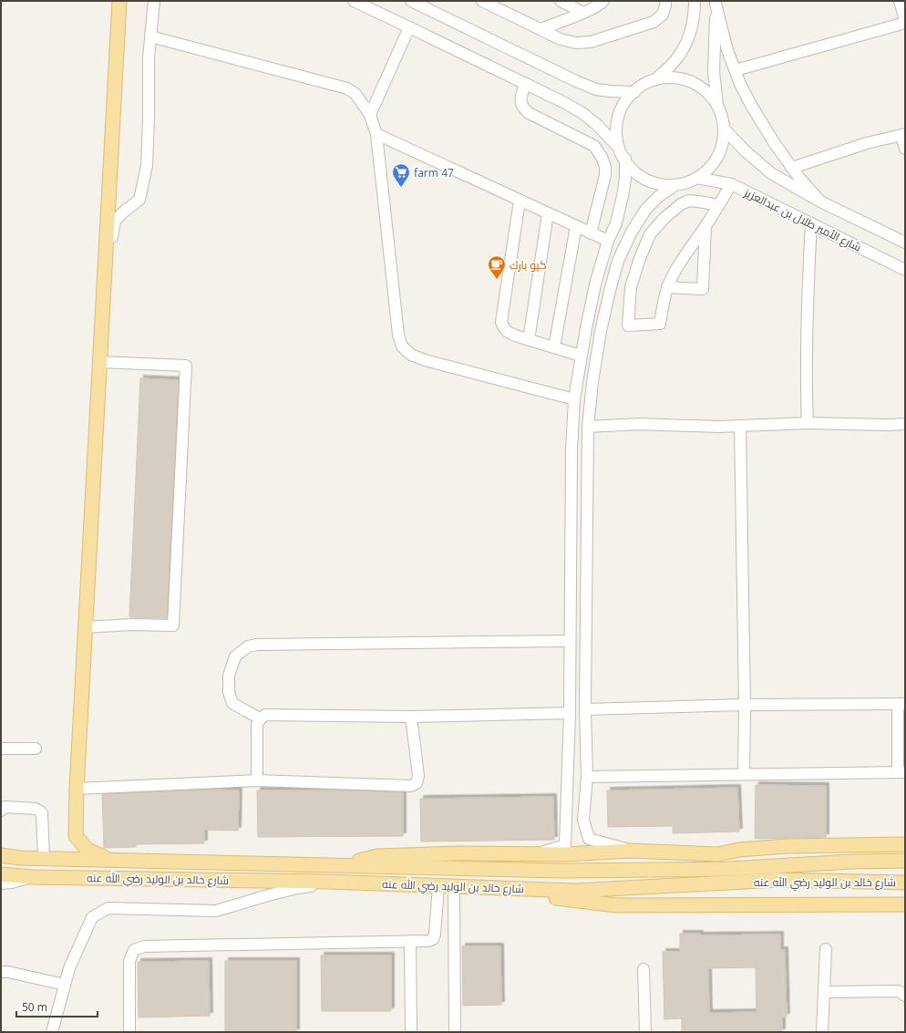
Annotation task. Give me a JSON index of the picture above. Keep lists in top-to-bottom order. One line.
{"streets":{"main road":["شارع خالد بن الوليد رضي الله عنه"],"street":["شارع الأمير طلال بن عبدالعزيز"]},"places":{"supermarket":["farm 47"],"cafe":["كيو بارك"]},"scale_bar":"50 m"}
